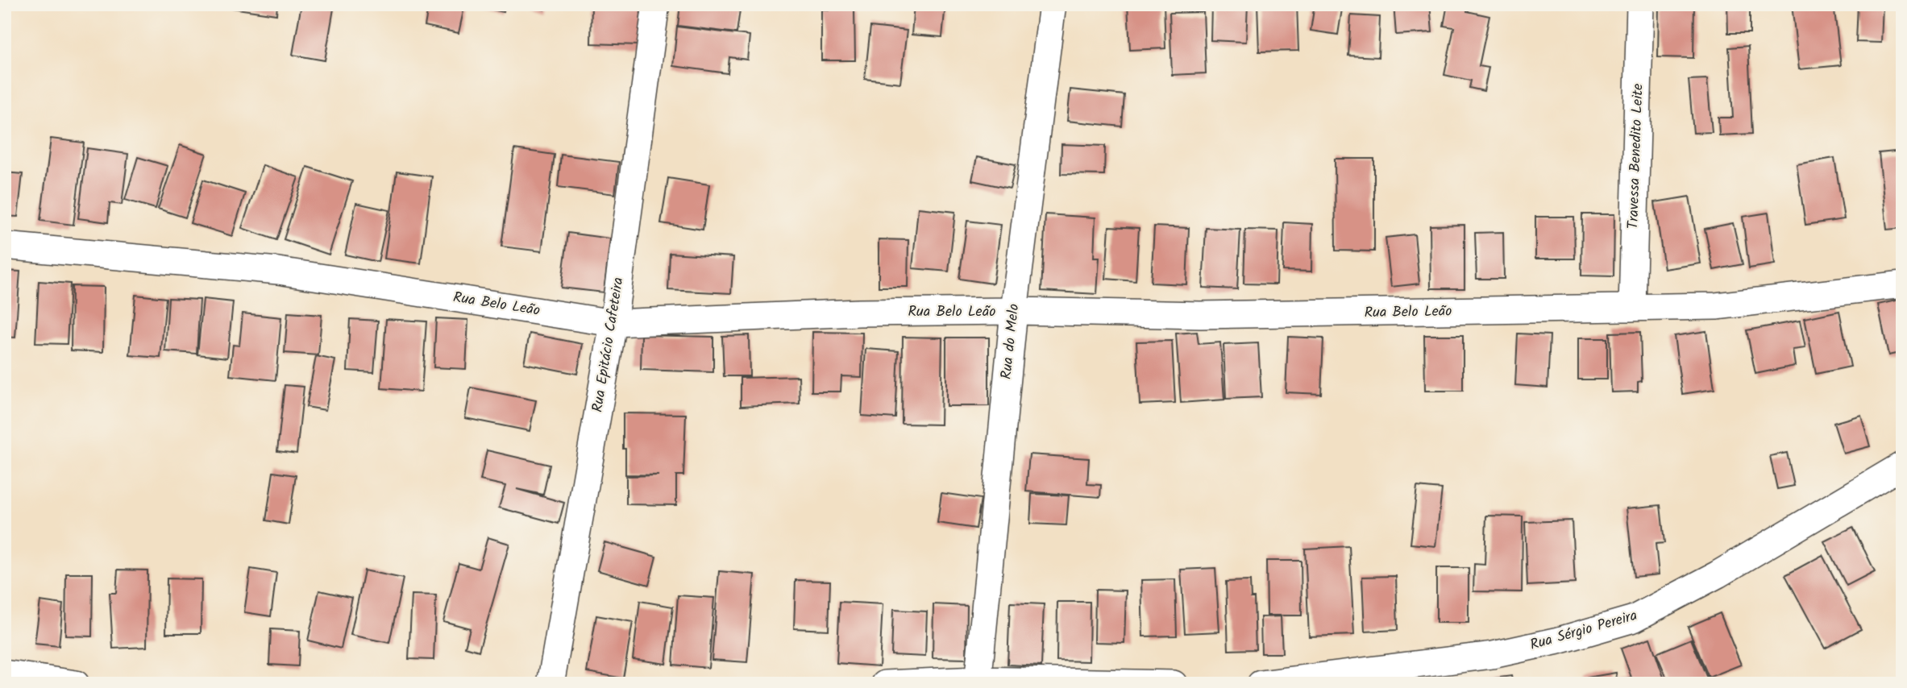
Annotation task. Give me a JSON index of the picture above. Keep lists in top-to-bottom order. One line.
{"streets":{"street":["Travessa Benedito Leite","Rua Belo Leão","Rua do Melo","Rua Epitácio Cafeteira","Rua Sérgio Pereira"]},"crossings":[["Travessa Benedito Leite","Rua Belo Leão"],["Rua Belo Leão","Rua do Melo"],["Rua Belo Leão","Rua Epitácio Cafeteira"]]}
